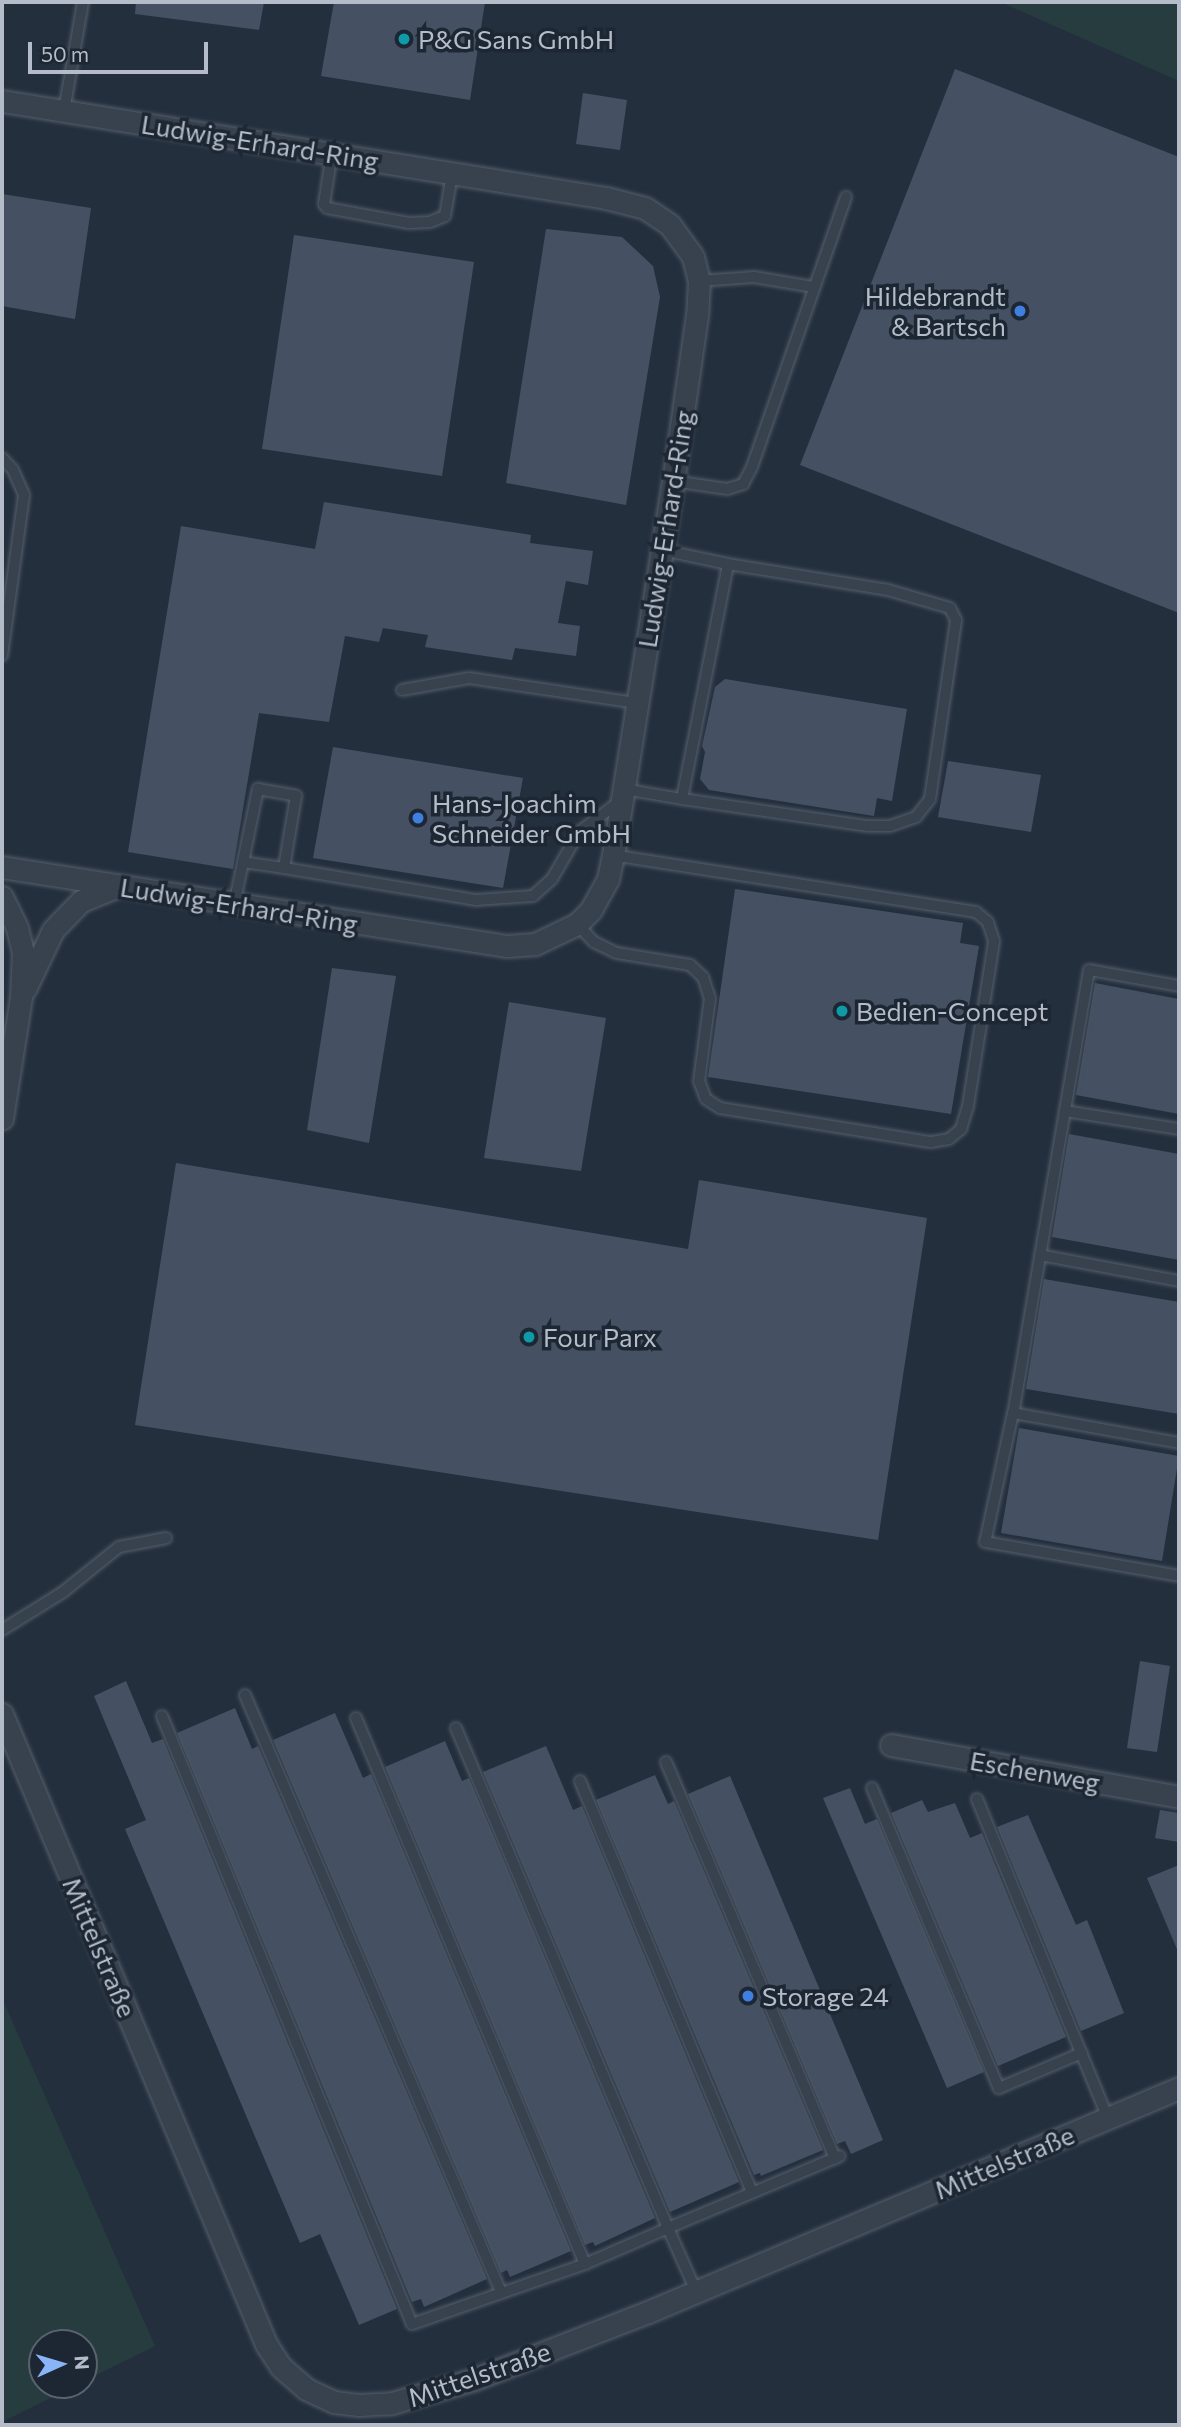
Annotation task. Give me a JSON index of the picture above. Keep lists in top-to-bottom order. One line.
{"streets":{"street":["Ludwig-Erhard-Ring","Eschenweg","Mittelstraße"]},"places":["P&G Sans GmbH","Hildebrandt & Bartsch","Hans-Joachim Schneider GmbH","Bedien-Concept","Four Parx","Storage 24"],"scale_bar":"50 m","north":"right"}
